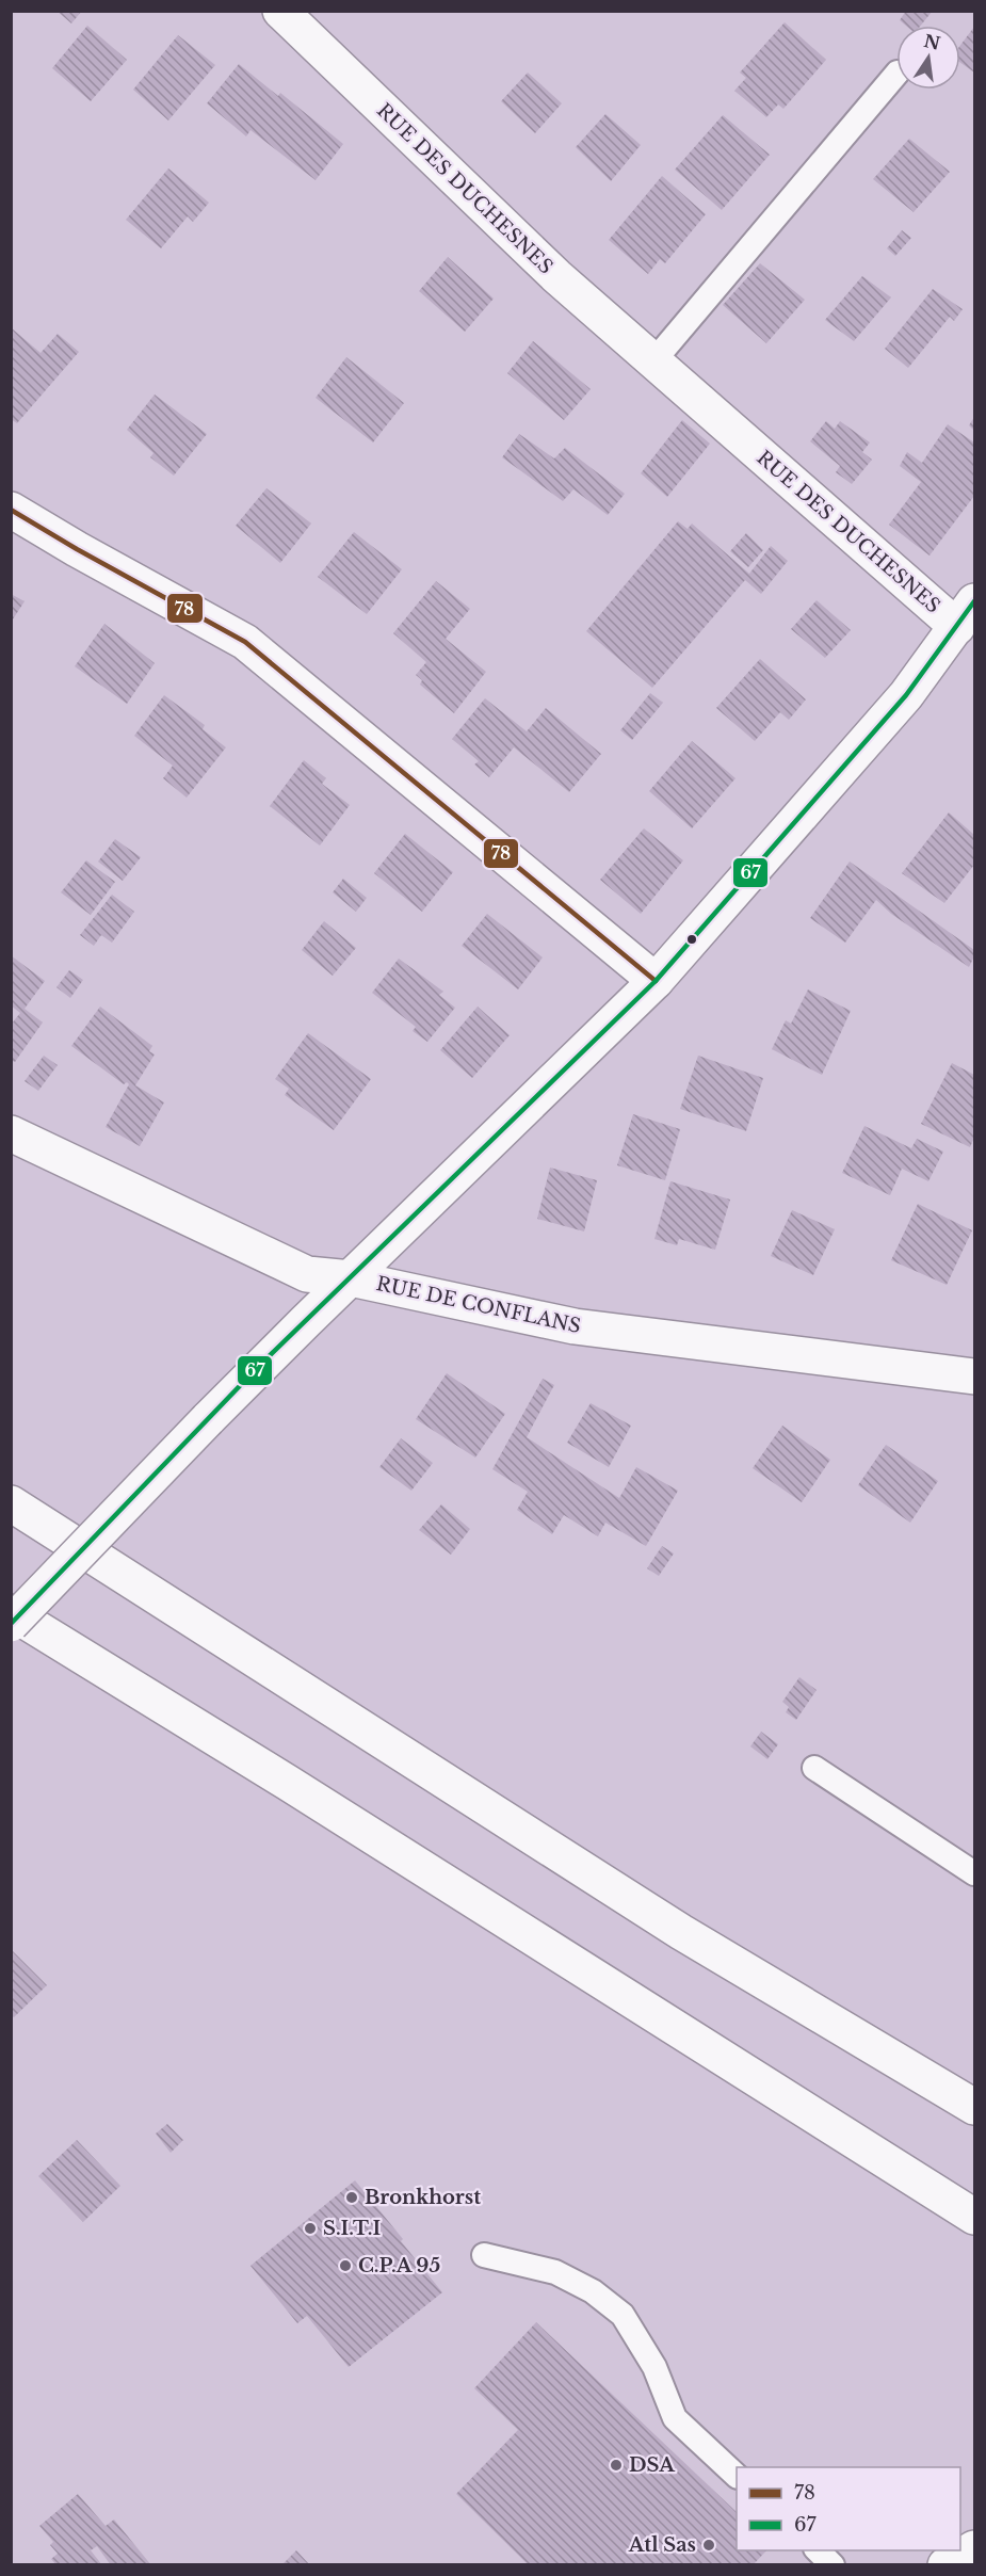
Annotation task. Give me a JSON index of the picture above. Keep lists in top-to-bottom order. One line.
{"streets":{"main road":["RUE DES DUCHESNES","RUE DE CONFLANS"]},"places":["Bronkhorst","S.I.T.I","C.P.A 95","DSA","Atl Sas"],"lines":["transit line 78","transit line 67"],"legend":["78","67"],"north":"top"}
